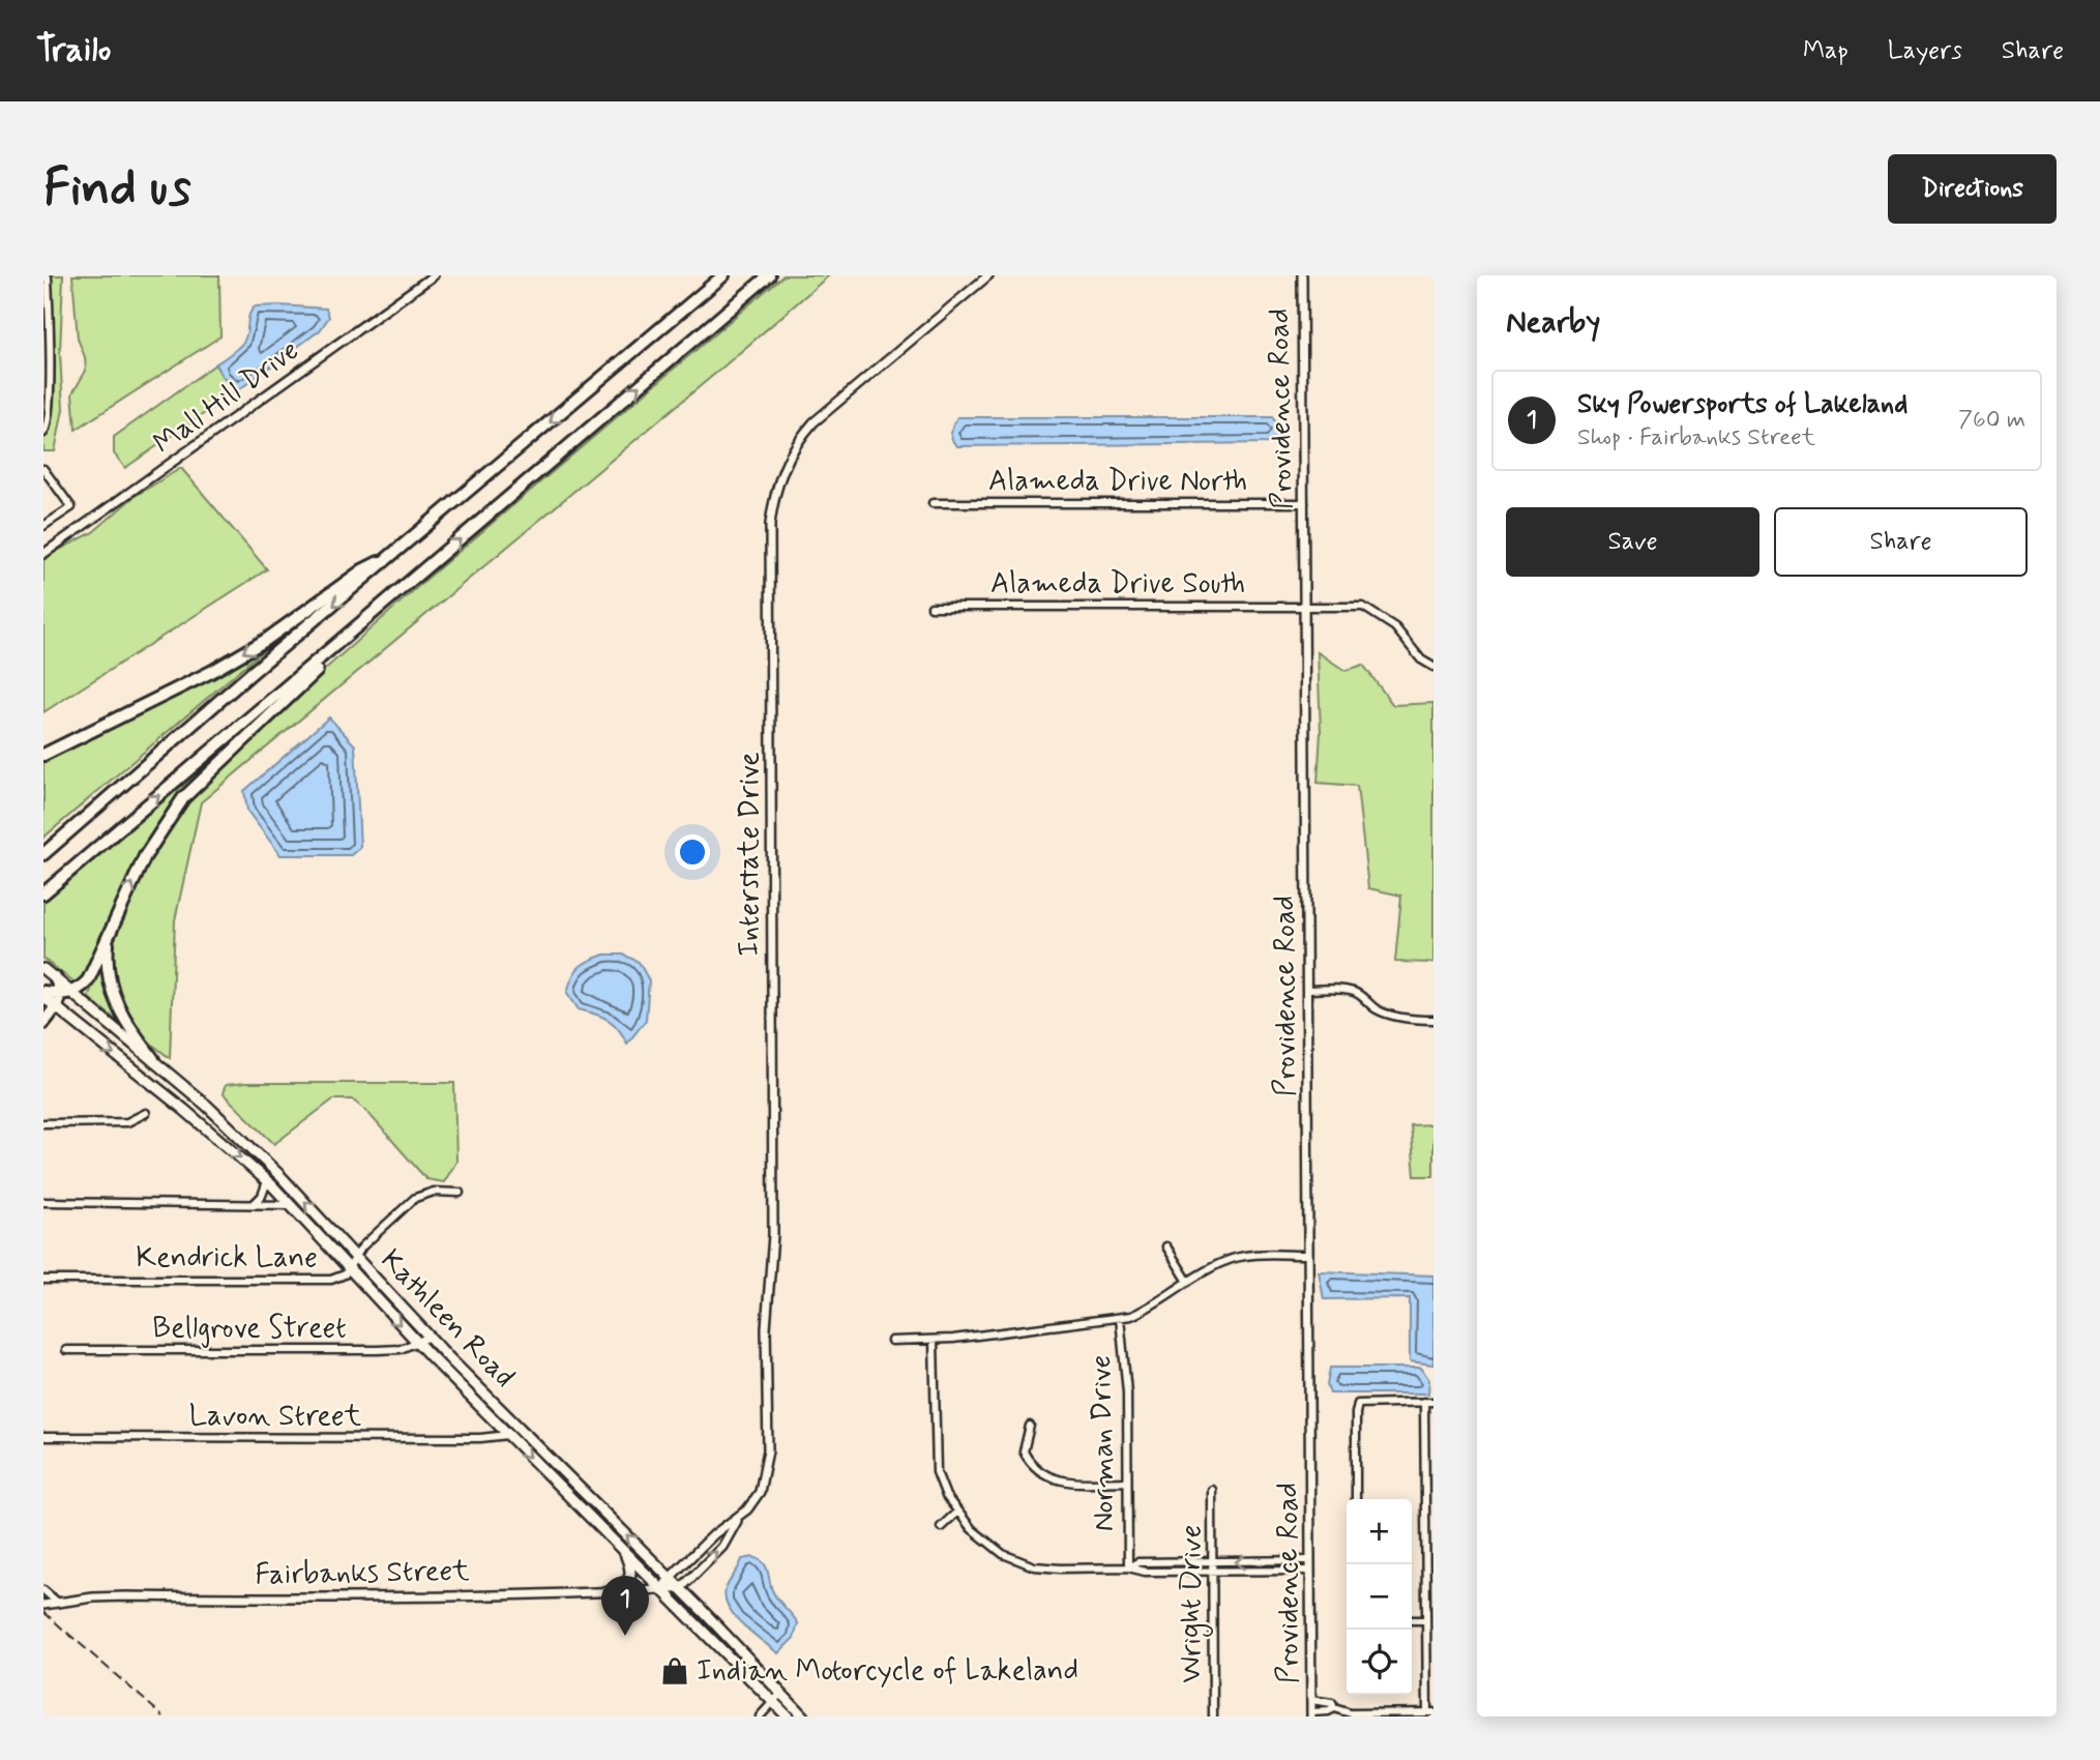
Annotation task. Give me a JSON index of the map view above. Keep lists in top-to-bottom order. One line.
{"streets":{"main road":["Kathleen Road"],"street":["Mall Hill Drive","Providence Road","Alameda Drive North","Alameda Drive South","Interstate Drive","Kendrick Lane","Bellgrove Street","Lavon Street","Norman Drive","Fairbanks Street","Wright Drive"]},"crossings":[["Providence Road","Alameda Drive North"],["Providence Road","Alameda Drive South"],["Interstate Drive","Kathleen Road"],["Interstate Drive","Fairbanks Street"],["Kendrick Lane","Kathleen Road"],["Kathleen Road","Bellgrove Street"],["Kathleen Road","Lavon Street"],["Kathleen Road","Fairbanks Street"]],"places":{"shop":["Indian Motorcycle of Lakeland"]},"page":{"header":"Trailo","nav":["Map","Layers","Share"],"buttons":["Directions",["Save","Share"]],"title":"Find us","heading":"Nearby","list":[{"mark":"1","name":"Sky Powersports of Lakeland","note":"Shop · Fairbanks Street","value":"760 m"}],"map_buttons":["+","−"],"pins":"1"}}
